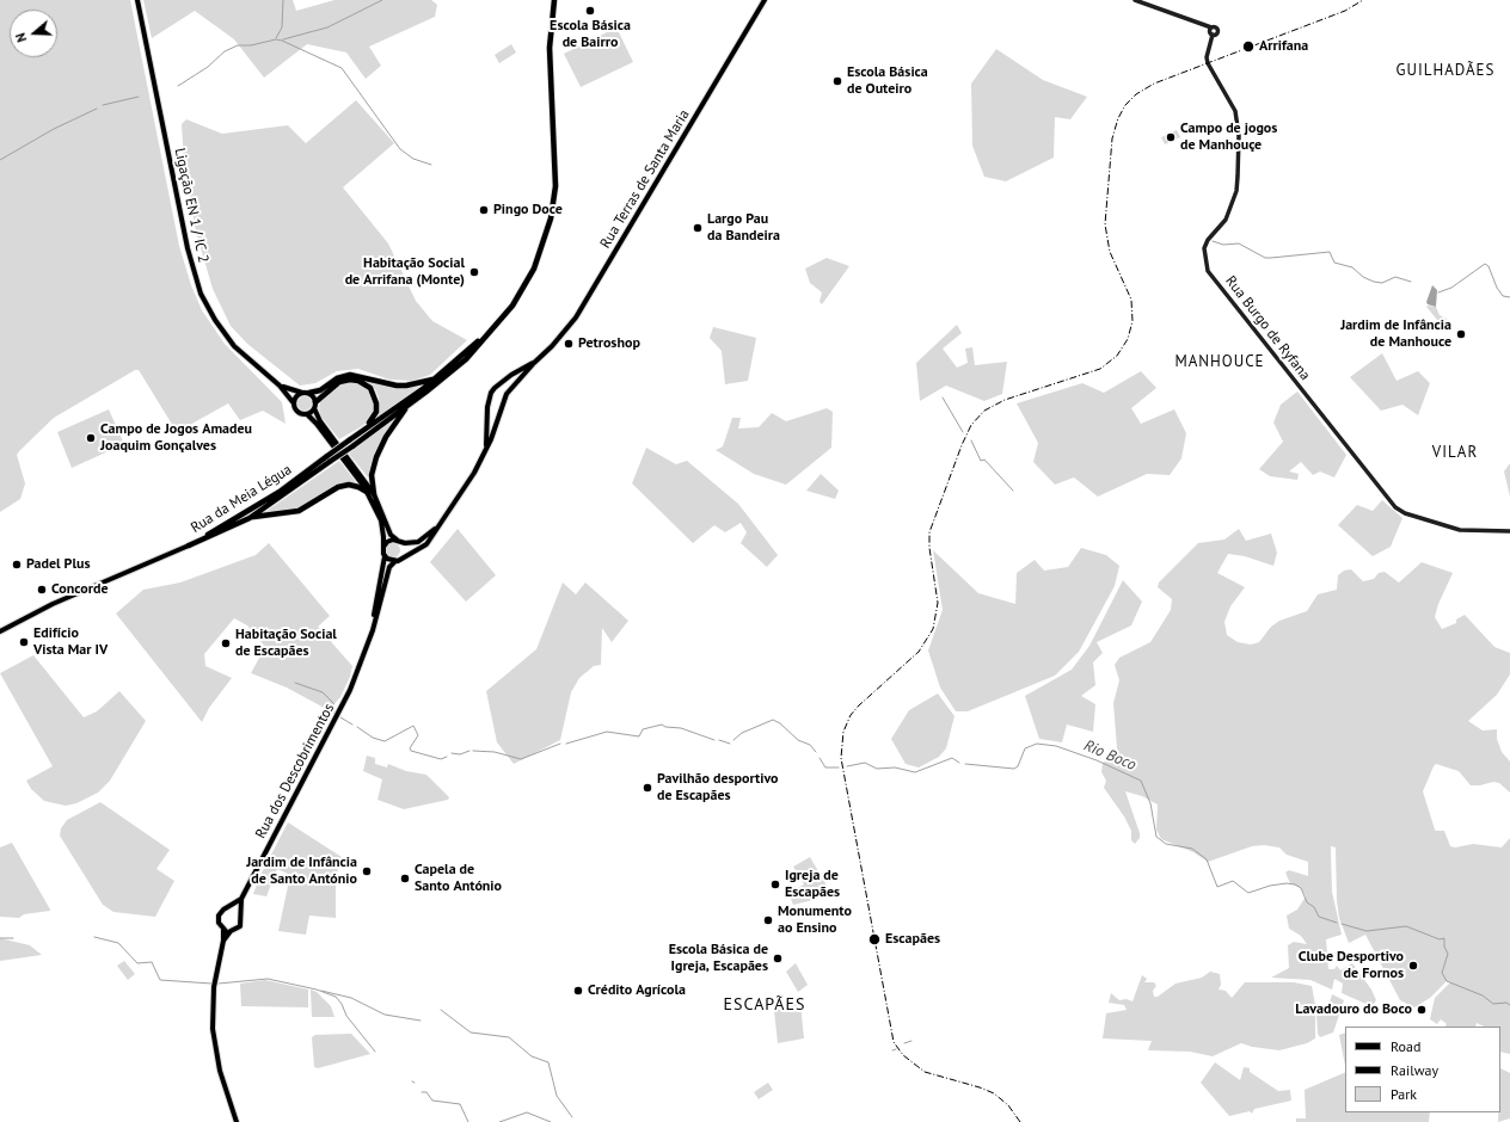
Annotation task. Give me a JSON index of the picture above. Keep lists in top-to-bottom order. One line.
{"streets":{"highway":["Rua da Meia Légua"],"main road":["Rua Terras de Santa Maria","Ligação EN 1 / IC 2","Rua Burgo de Ryfana","Rua dos Descobrimentos"]},"districts":["GUILHADÃES","MANHOUCE","VILAR","ESCAPÃES"],"water":["Rio Boco"],"places":["Escola Básica de Bairro","Arrifana","Escola Básica de Outeiro","Campo de jogos de Manhouçe","Pingo Doce","Largo Pau da Bandeira","Habitação Social de Arrifana (Monte)","Jardim de Infância de Manhouce","Petroshop","Campo de Jogos Amadeu Joaquim Gonçalves","Padel Plus","Concorde","Edifício Vista Mar IV","Habitação Social de Escapães","Pavilhão desportivo de Escapães","Jardim de Infância de Santo António","Capela de Santo António","Igreja de Escapães","Monumento ao Ensino","Escapães","Escola Básica de Igreja, Escapães","Clube Desportivo de Fornos","Crédito Agrícola","Lavadouro do Boco"],"legend":["Road","Railway","Park"],"north":"left"}
